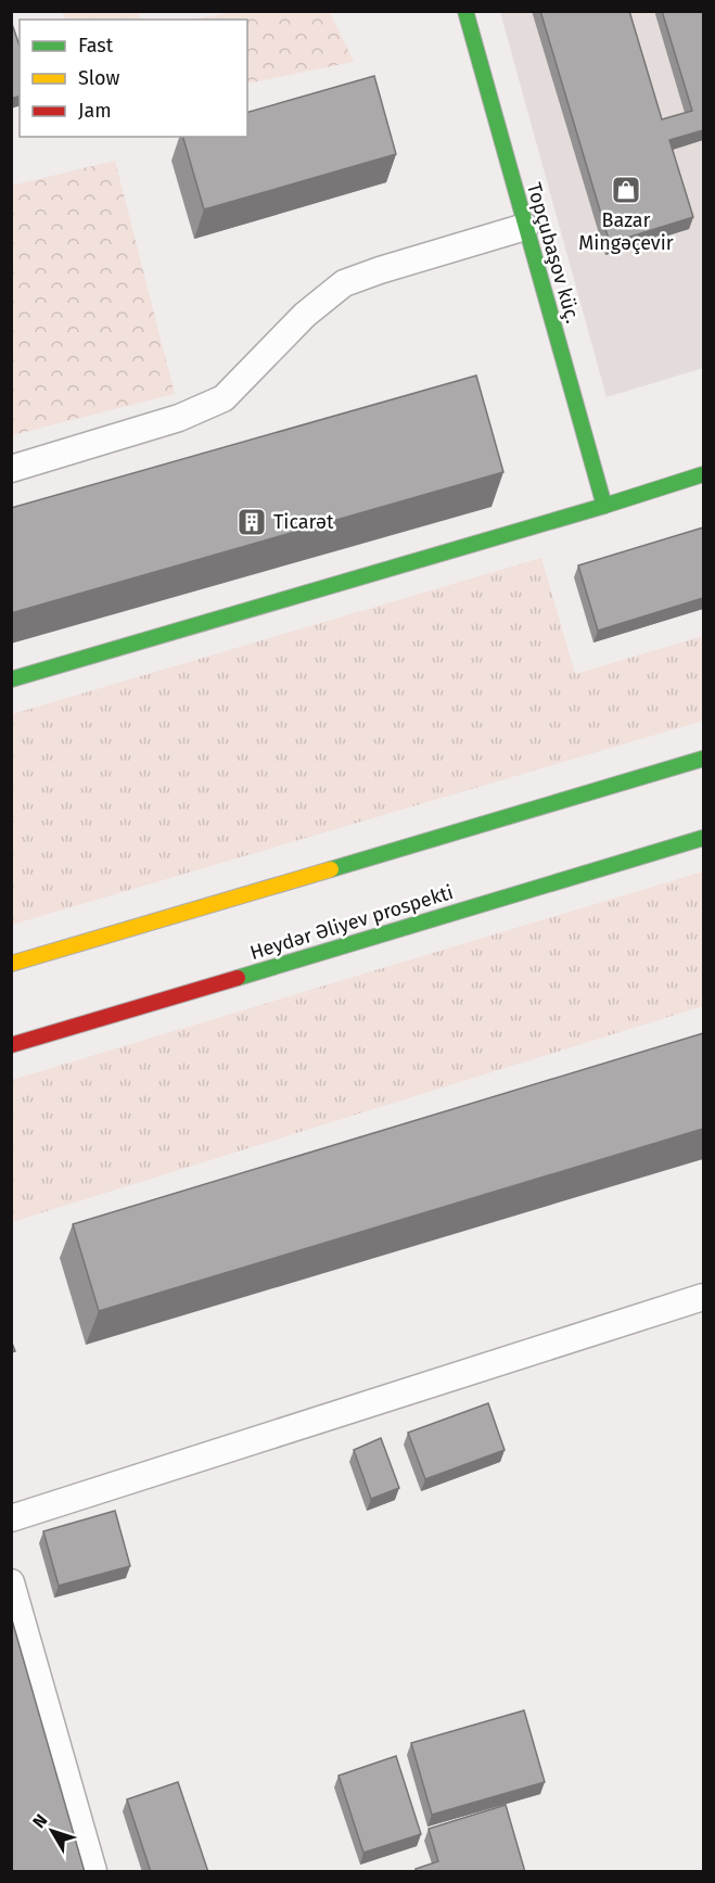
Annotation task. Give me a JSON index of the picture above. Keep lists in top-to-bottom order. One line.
{"streets":{"main road":["Topçubaşov küç.","Heydər Əliyev prospekti"]},"places":{"shop":["Bazar Mingəçevir"],"building":["Ticarət"]},"legend":["Fast","Slow","Jam"],"north":"top left"}
